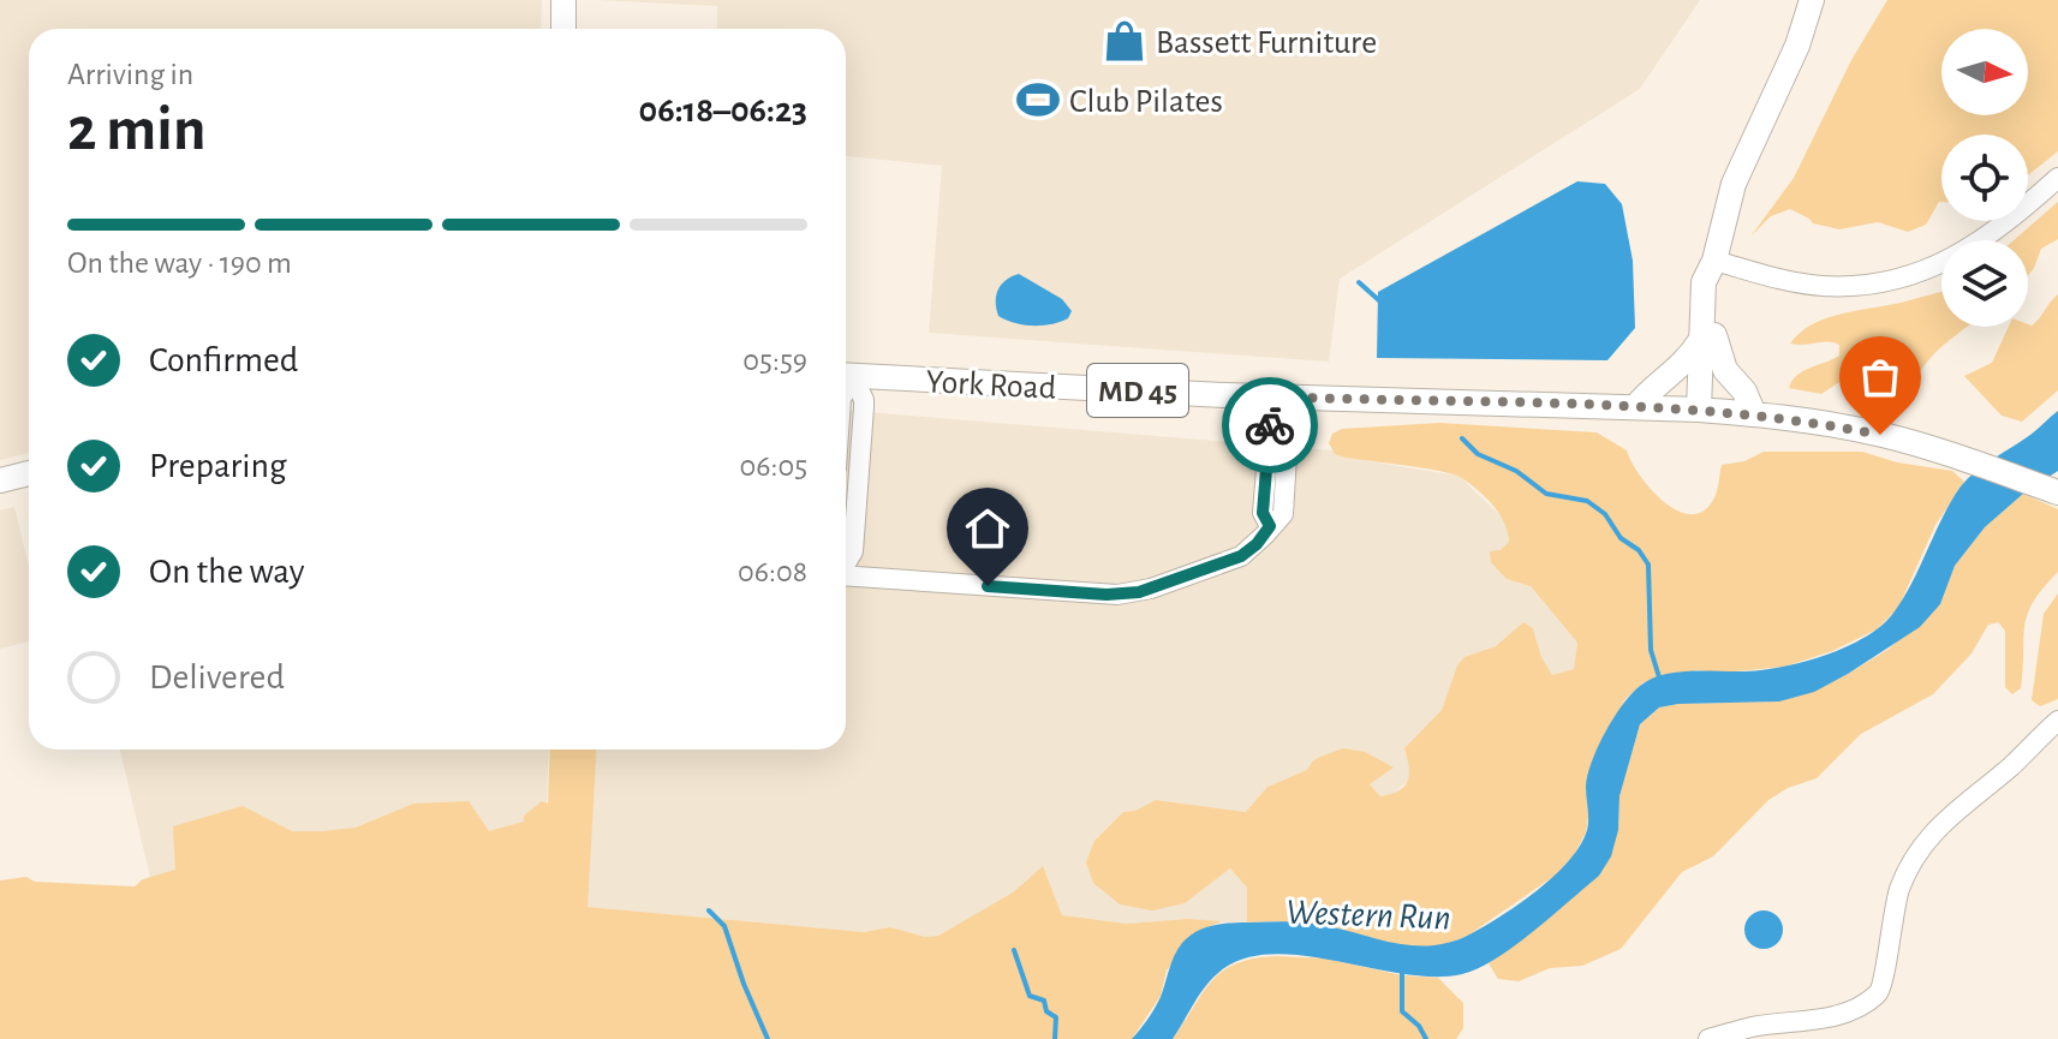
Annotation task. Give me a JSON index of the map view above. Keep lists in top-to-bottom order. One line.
{"streets":{"main road":["York Road","MD 45"]},"water":["Western Run"],"places":{"shop":["Bassett Furniture"],"sports":["Club Pilates"]},"north":"right","page":{"heading":["2 min","Arriving in","06:18–06:23"],"bar":"On the way · 190 m","list":[["Confirmed","05:59"],["Preparing","06:05"],["On the way","06:08"],"Delivered"]}}
